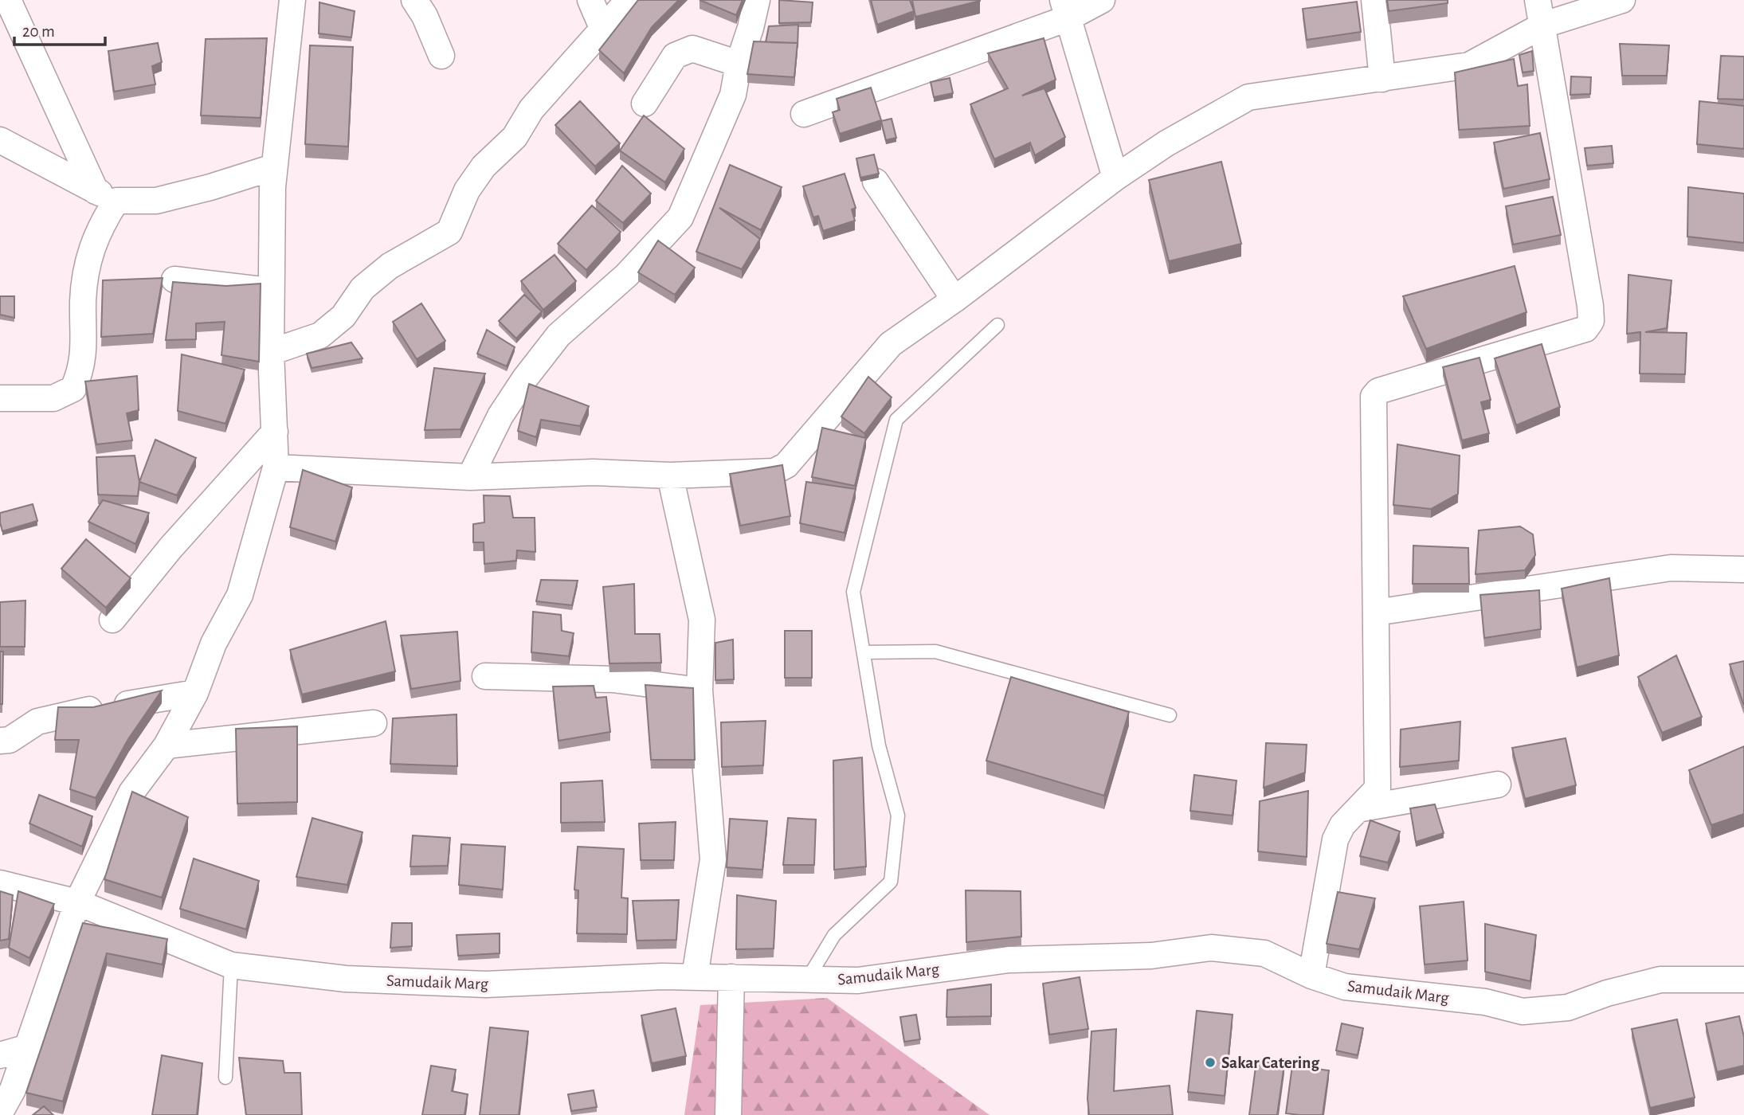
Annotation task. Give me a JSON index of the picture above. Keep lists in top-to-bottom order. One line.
{"streets":{"street":["Samudaik Marg"]},"places":["Sakar Catering"],"scale_bar":"20 m"}
